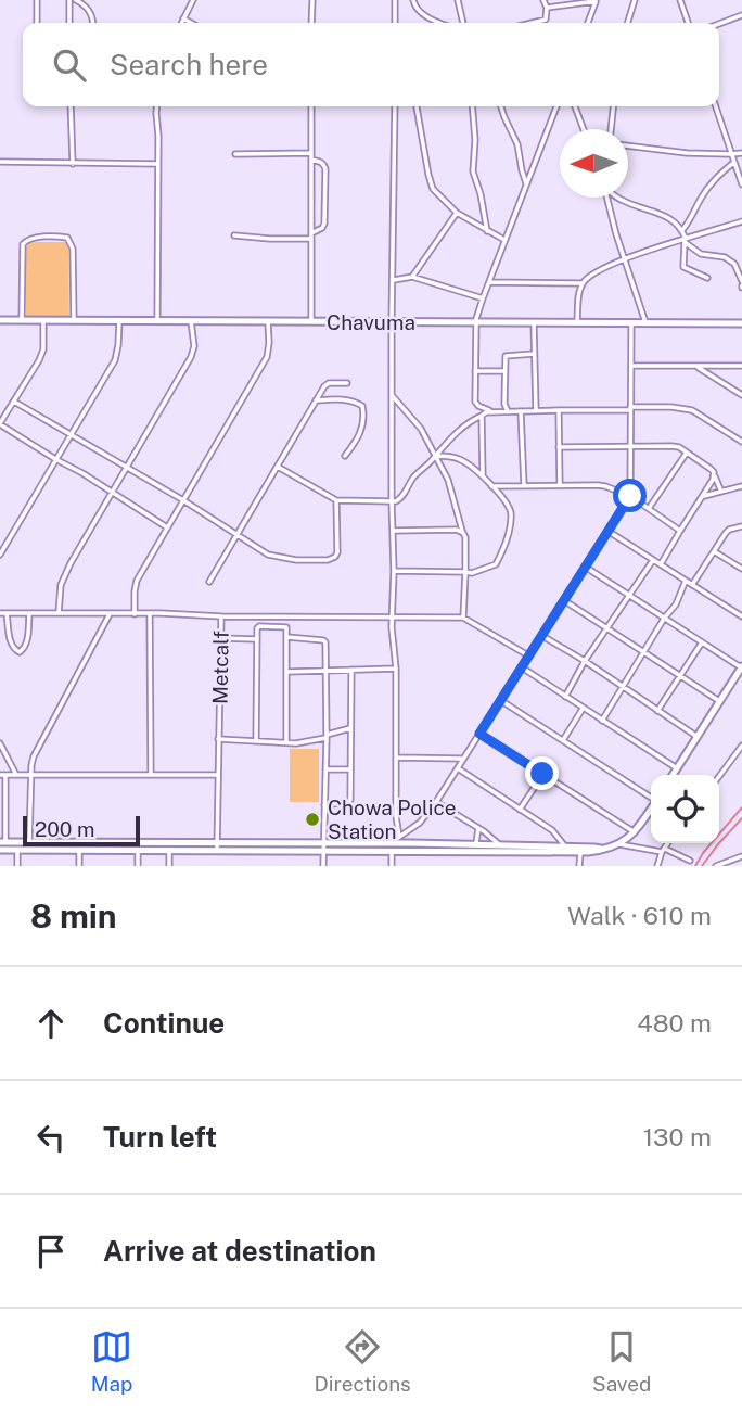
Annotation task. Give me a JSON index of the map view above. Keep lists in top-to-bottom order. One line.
{"streets":{"street":["Chavuma","Metcalf"]},"places":["Chowa Police Station"],"scale_bar":"200 m","north":"left","page":{"search":"Search here","scale":"200 m","heading":["8 min","Walk · 610 m"],"list":[["Continue","480 m"],["Turn left","130 m"],"Arrive at destination"],"nav":["Map","Directions","Saved"]}}
